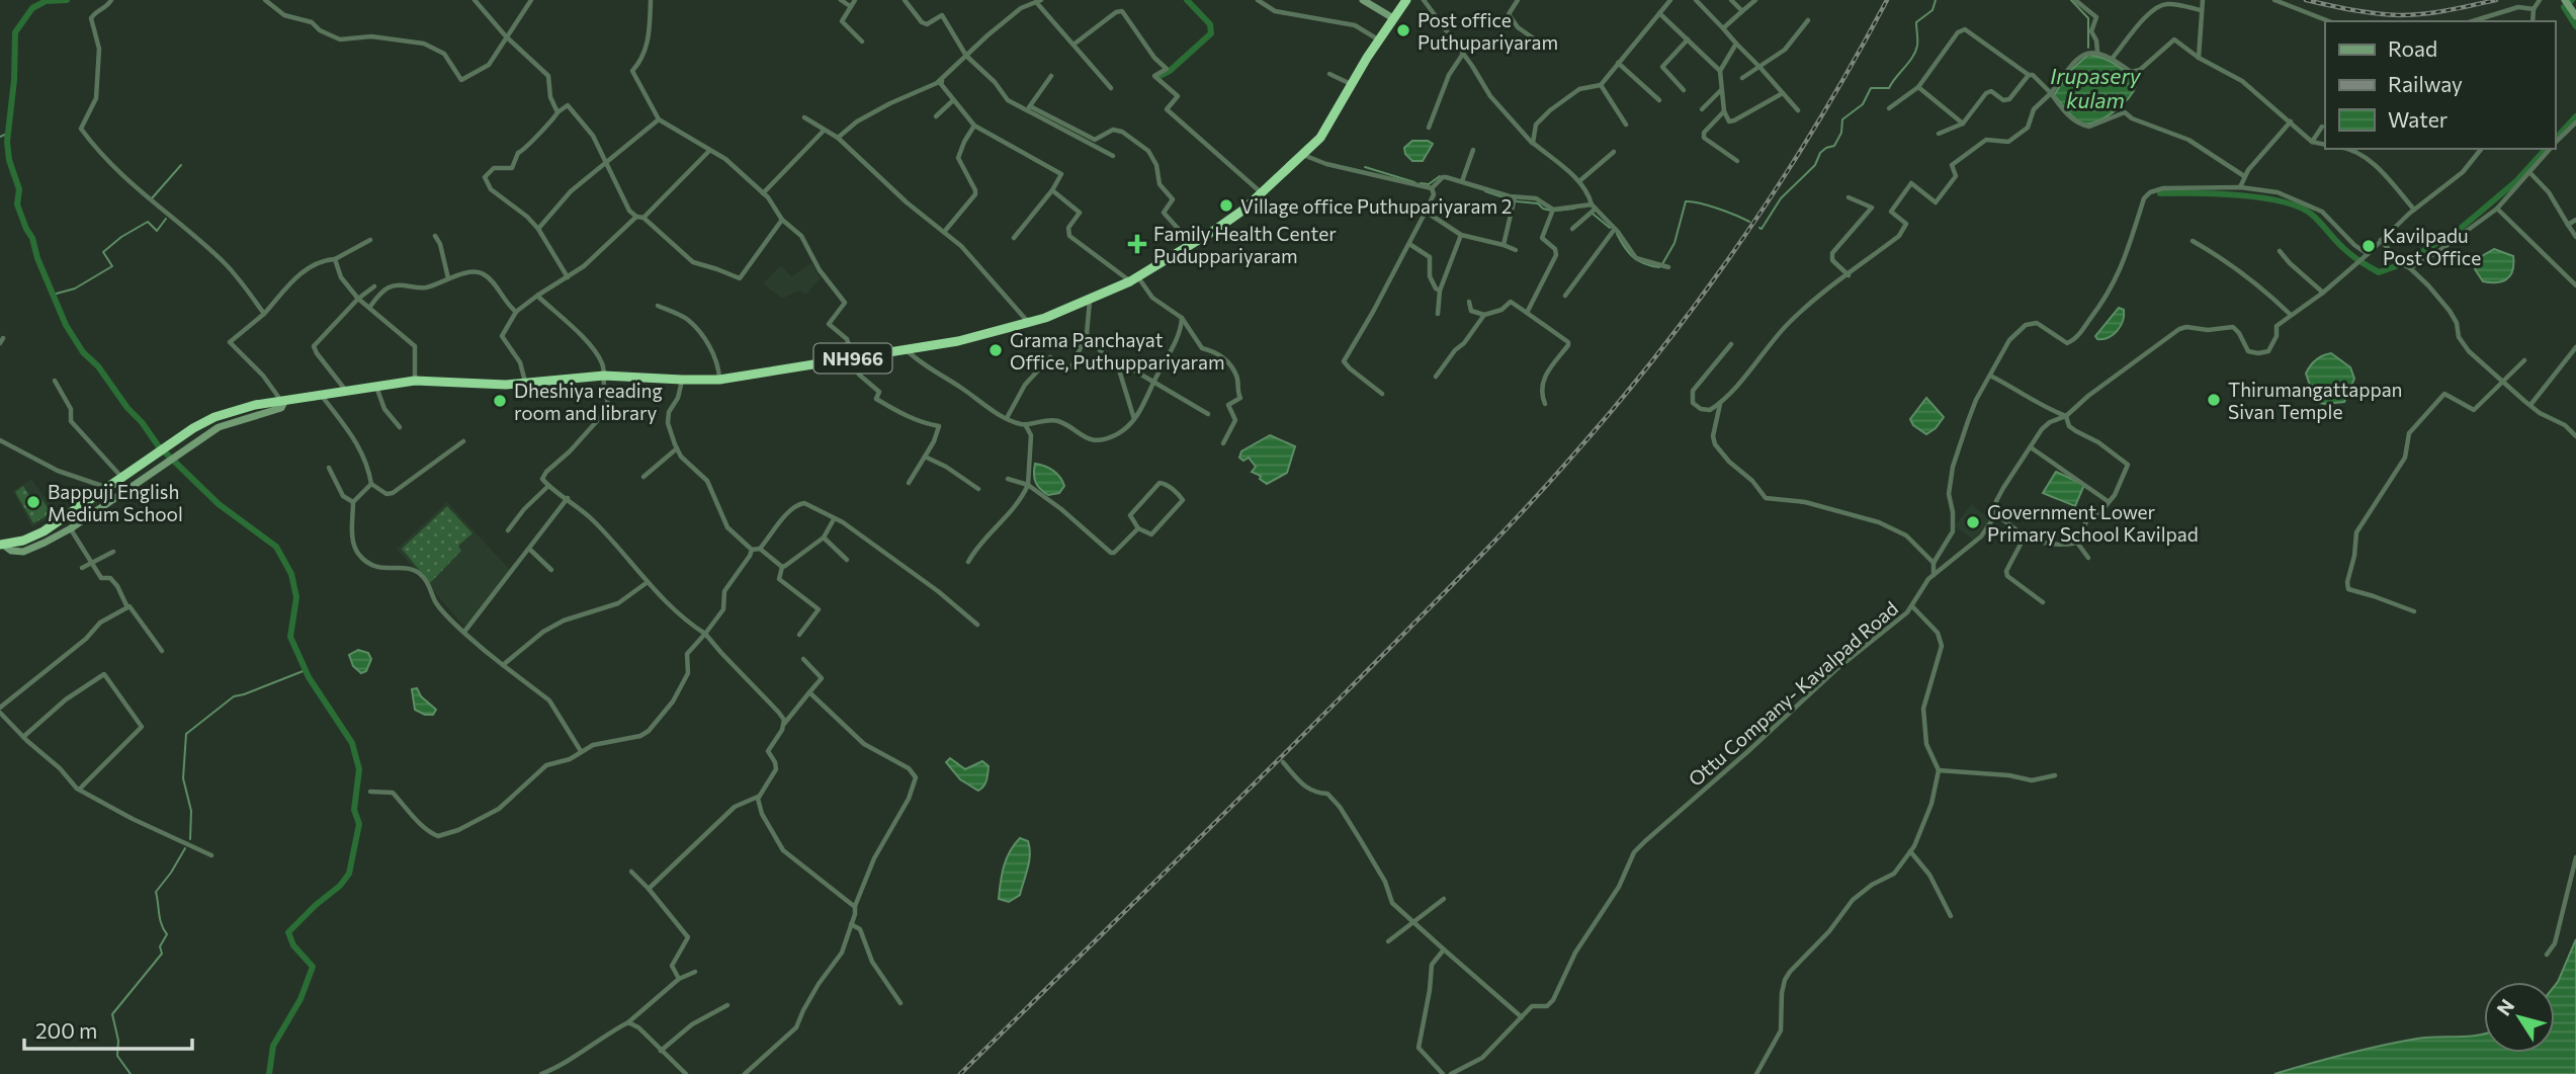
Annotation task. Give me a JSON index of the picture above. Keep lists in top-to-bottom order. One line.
{"streets":{"highway":["NH966"],"street":["Ottu Company- Kavalpad Road"]},"water":["Irupasery kulam"],"places":{"other":["Post office Puthupariyaram","Village office Puthupariyaram 2","Kavilpadu Post Office","Grama Panchayat Office, Puthuppariyaram","Thirumangattappan Sivan Temple","Dheshiya reading room and library","Bappuji English Medium School","Government Lower Primary School Kavilpad"],"health":["Family Health Center Puduppariyaram"]},"legend":["Road","Railway","Water"],"scale_bar":"200 m","north":"top left"}
